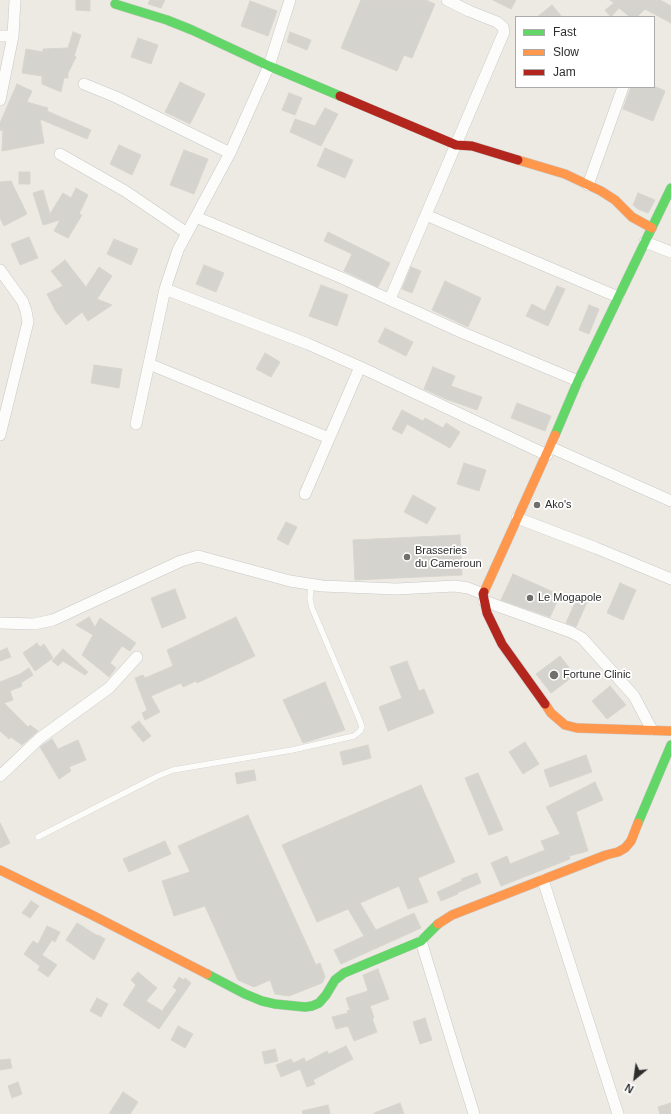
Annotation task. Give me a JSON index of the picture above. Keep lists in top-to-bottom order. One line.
{"places":["Ako's","Brasseries du Cameroun","Le Mogapole","Fortune Clinic"],"legend":["Fast","Slow","Jam"],"north":"bottom left"}
